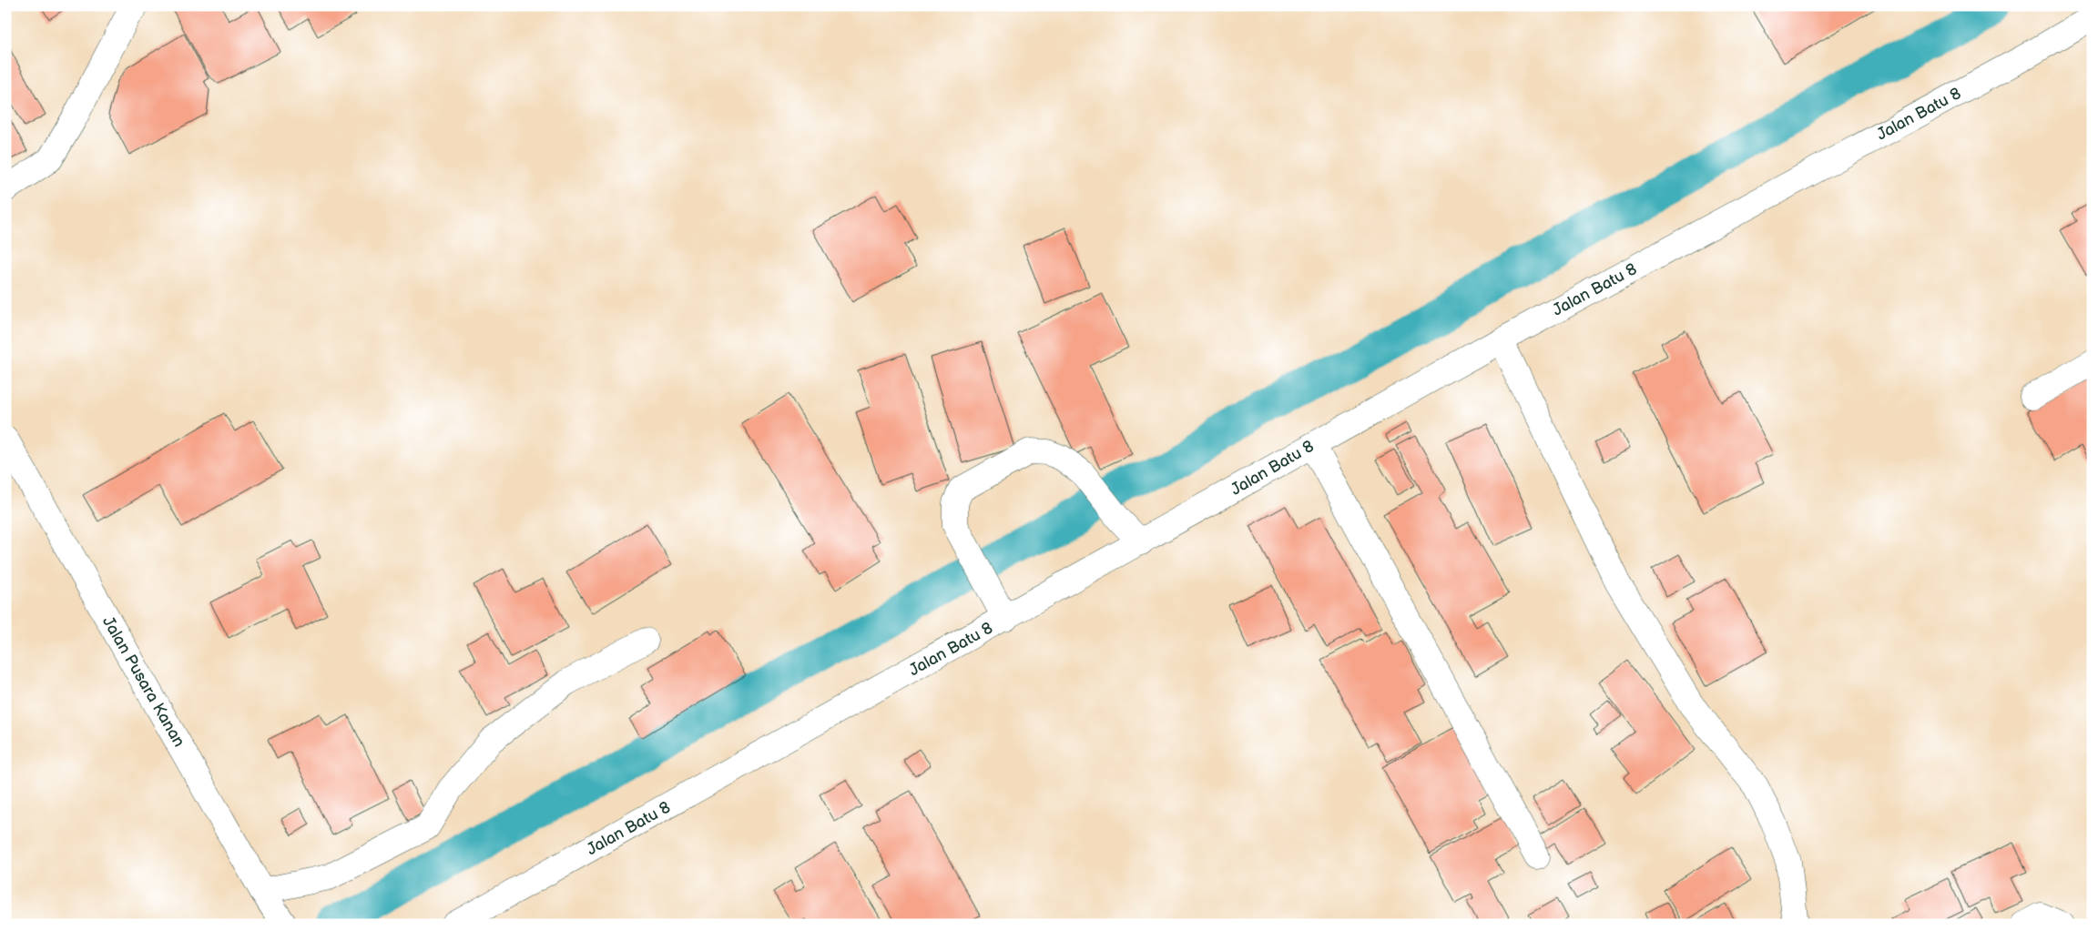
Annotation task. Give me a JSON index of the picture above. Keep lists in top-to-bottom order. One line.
{"streets":{"street":["Jalan Batu 8","Jalan Pusara Kanan"]}}
